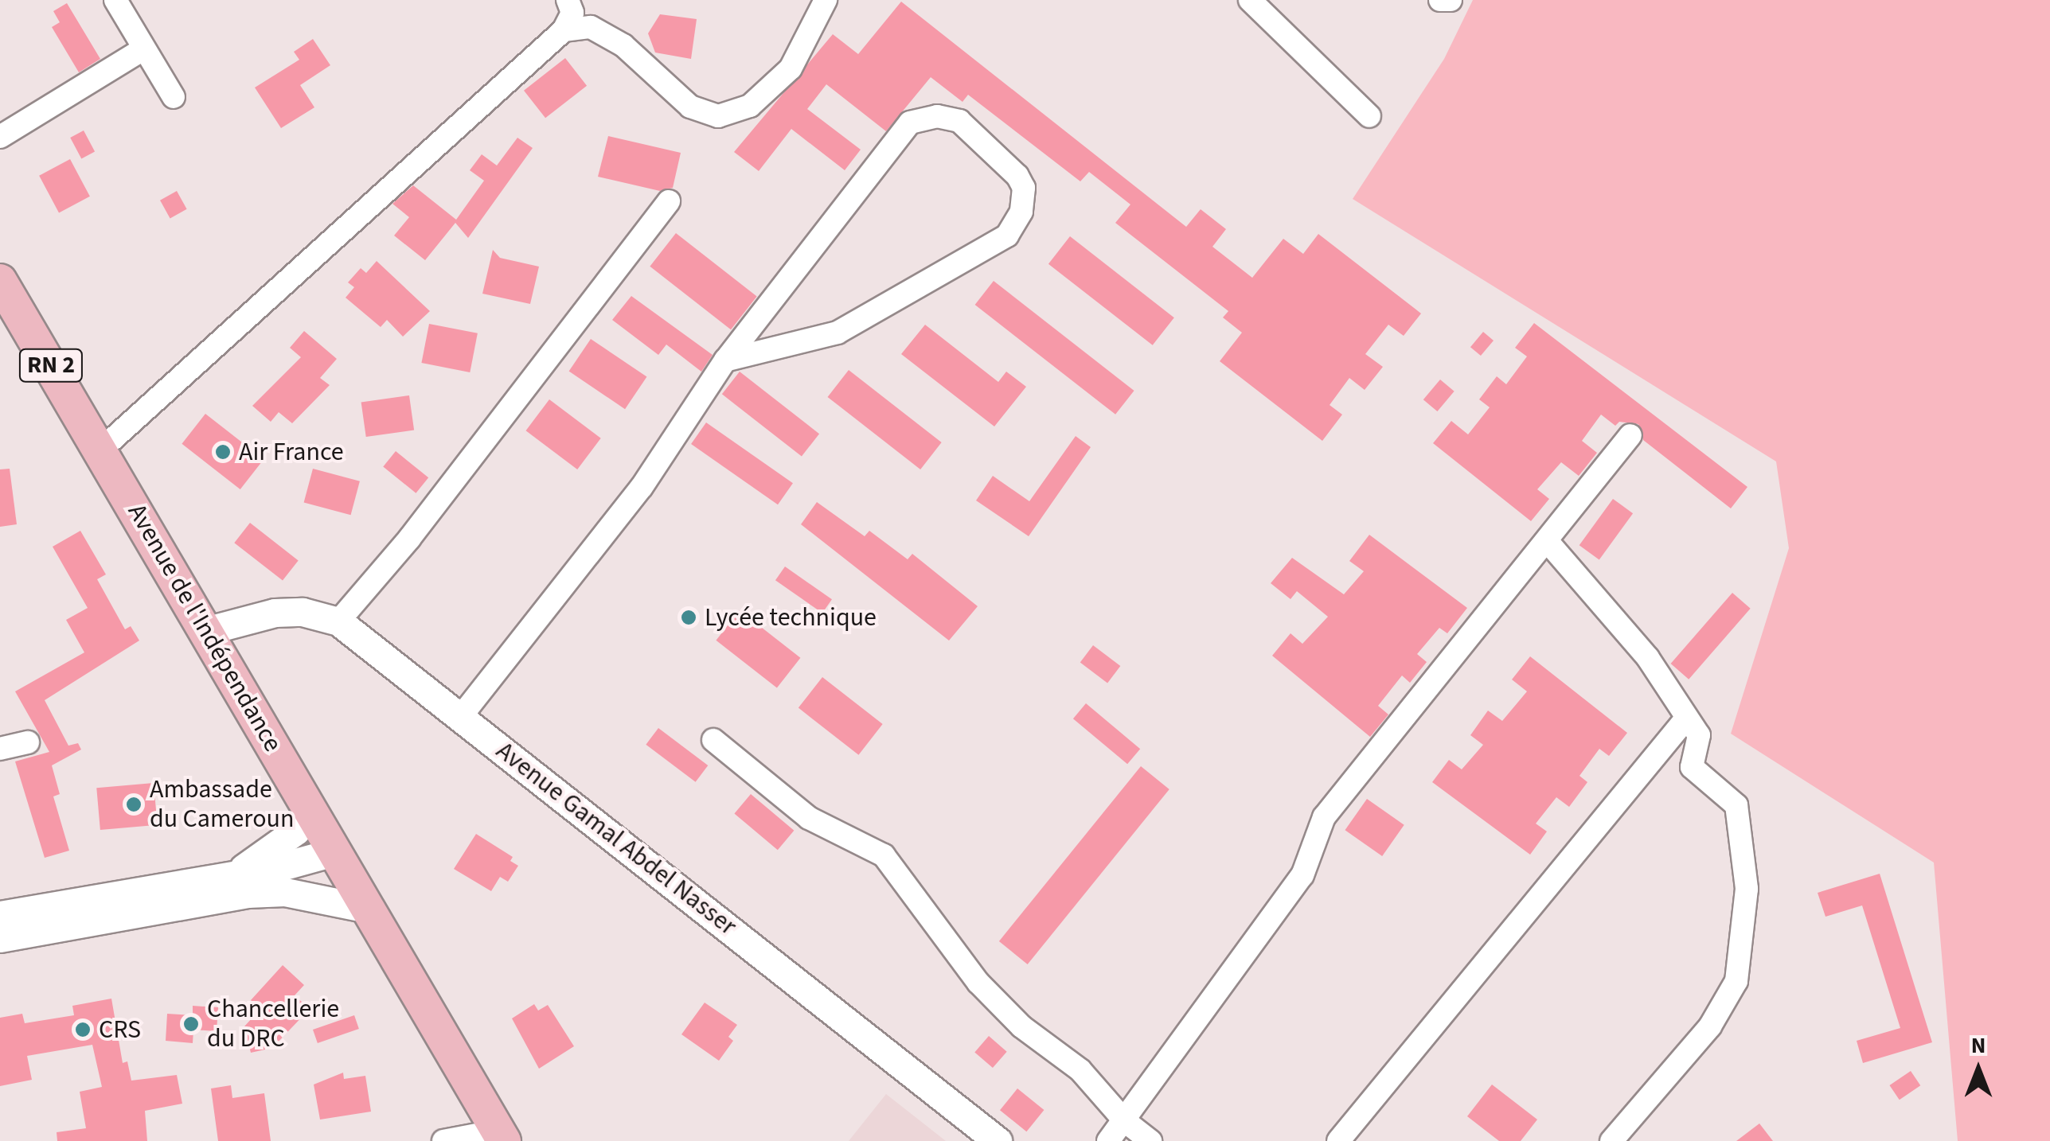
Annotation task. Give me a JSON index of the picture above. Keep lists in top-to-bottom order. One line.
{"streets":{"main road":["RN 2","Avenue de l'Indépendance"],"street":["Avenue Gamal Abdel Nasser"]},"crossings":[["Avenue de l'Indépendance","Avenue Gamal Abdel Nasser"]],"places":["Air France","Lycée technique","Ambassade du Cameroun","Chancellerie du DRC","CRS"],"north":"top"}
